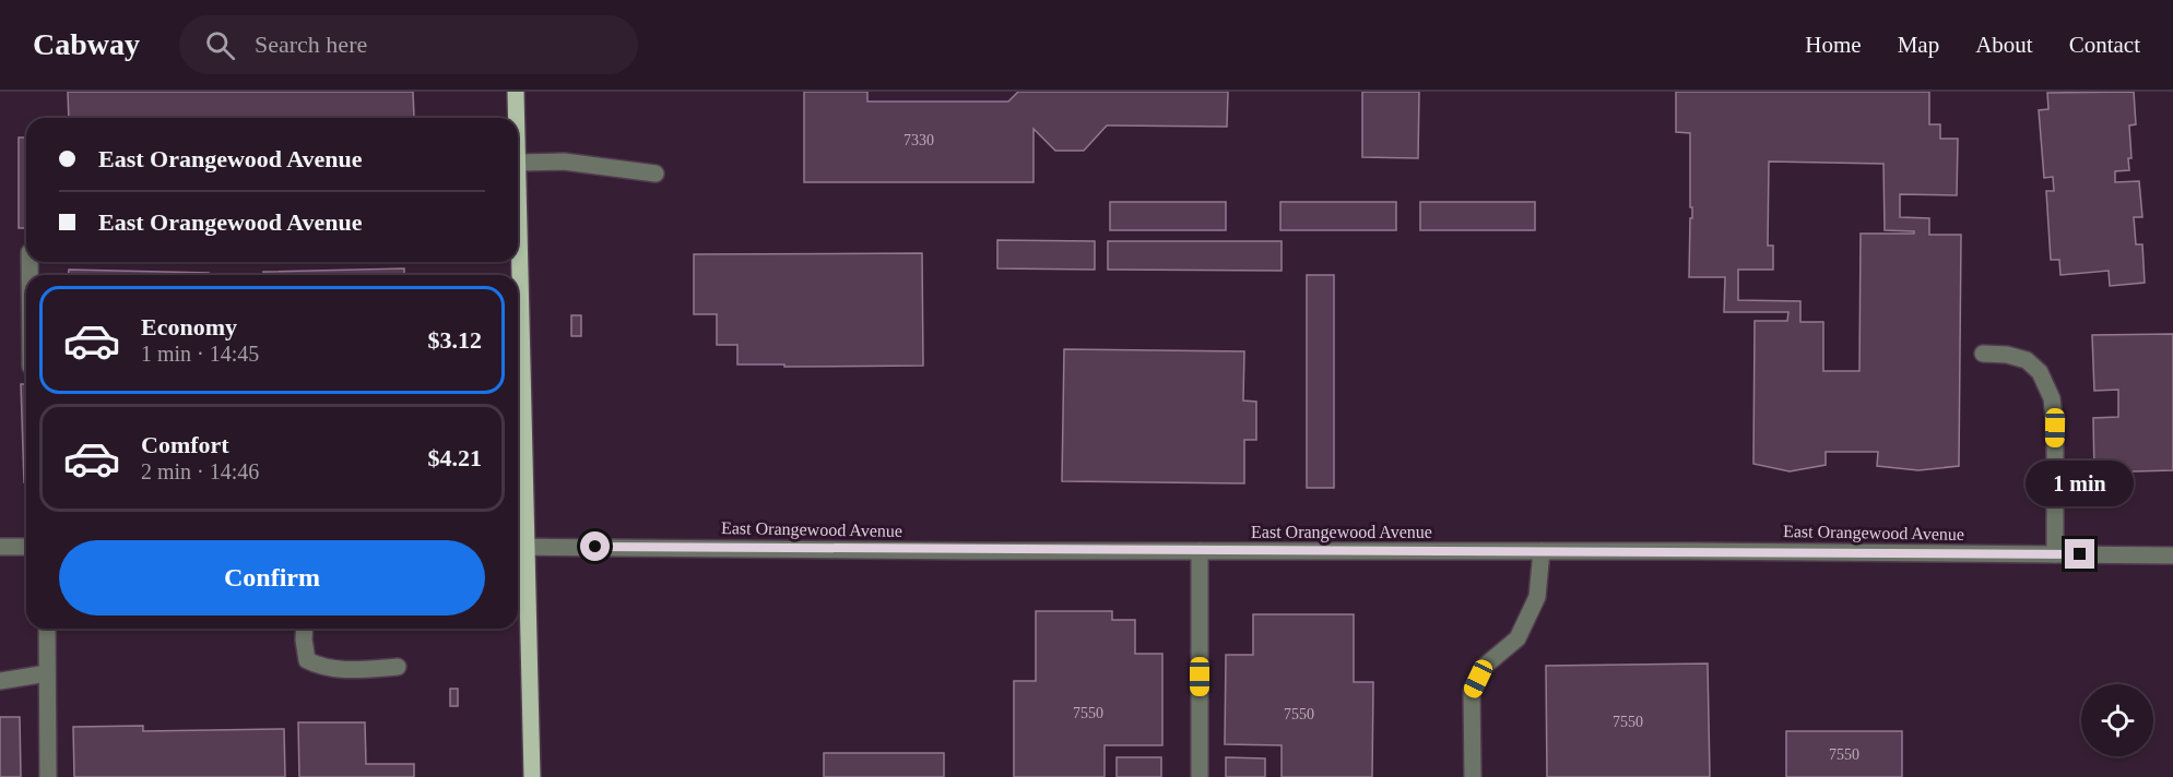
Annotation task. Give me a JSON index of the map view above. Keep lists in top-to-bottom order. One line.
{"streets":{"street":["East Orangewood Avenue"]},"house_numbers":["7330","7550","7550","7550","7550"],"page":{"header":"Cabway","search":"Search here","nav":["Home","Map","About","Contact"],"banner":["East Orangewood Avenue","East Orangewood Avenue"],"list":[{"name":"Economy","note":"1 min · 14:45","value":"$3.12"},{"name":"Comfort","note":"2 min · 14:46","value":"$4.21"}],"bubble":"1 min","buttons":"Confirm"}}
